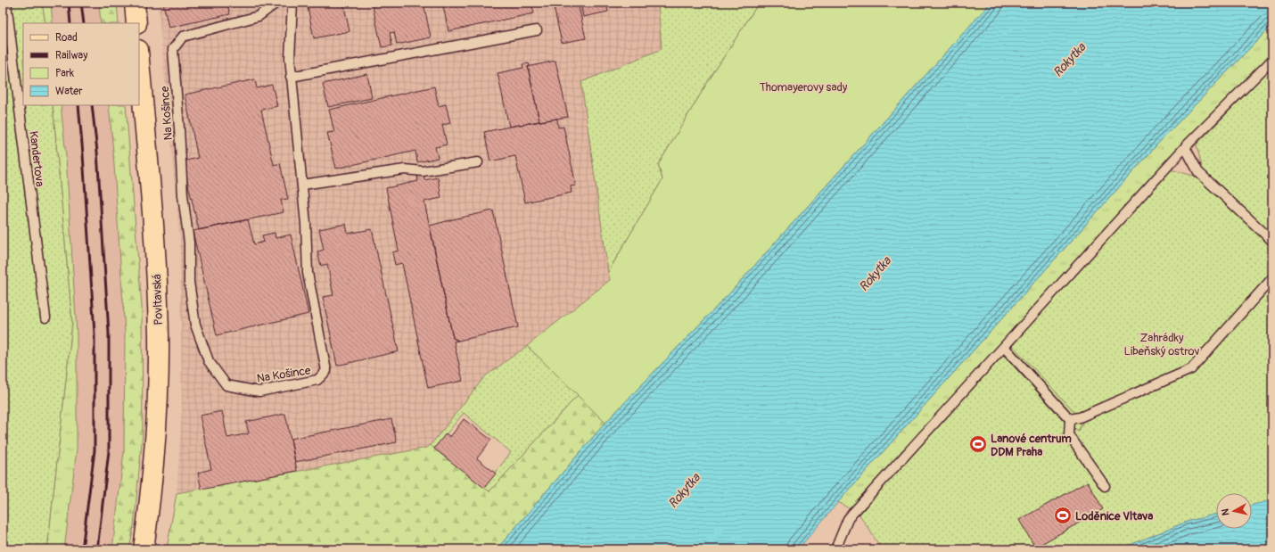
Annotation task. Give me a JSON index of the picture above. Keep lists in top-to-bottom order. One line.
{"streets":{"main road":["Povltavská"],"lane":["Na Košince","Kandertova"]},"water":["Rokytka"],"parks":["Thomayerovy sady","Zahrádky Libeňský ostrov"],"places":{"sports":["Lanové centrum DDM Praha","Loděnice Vltava"]},"legend":["Road","Railway","Park","Water"],"north":"left"}
